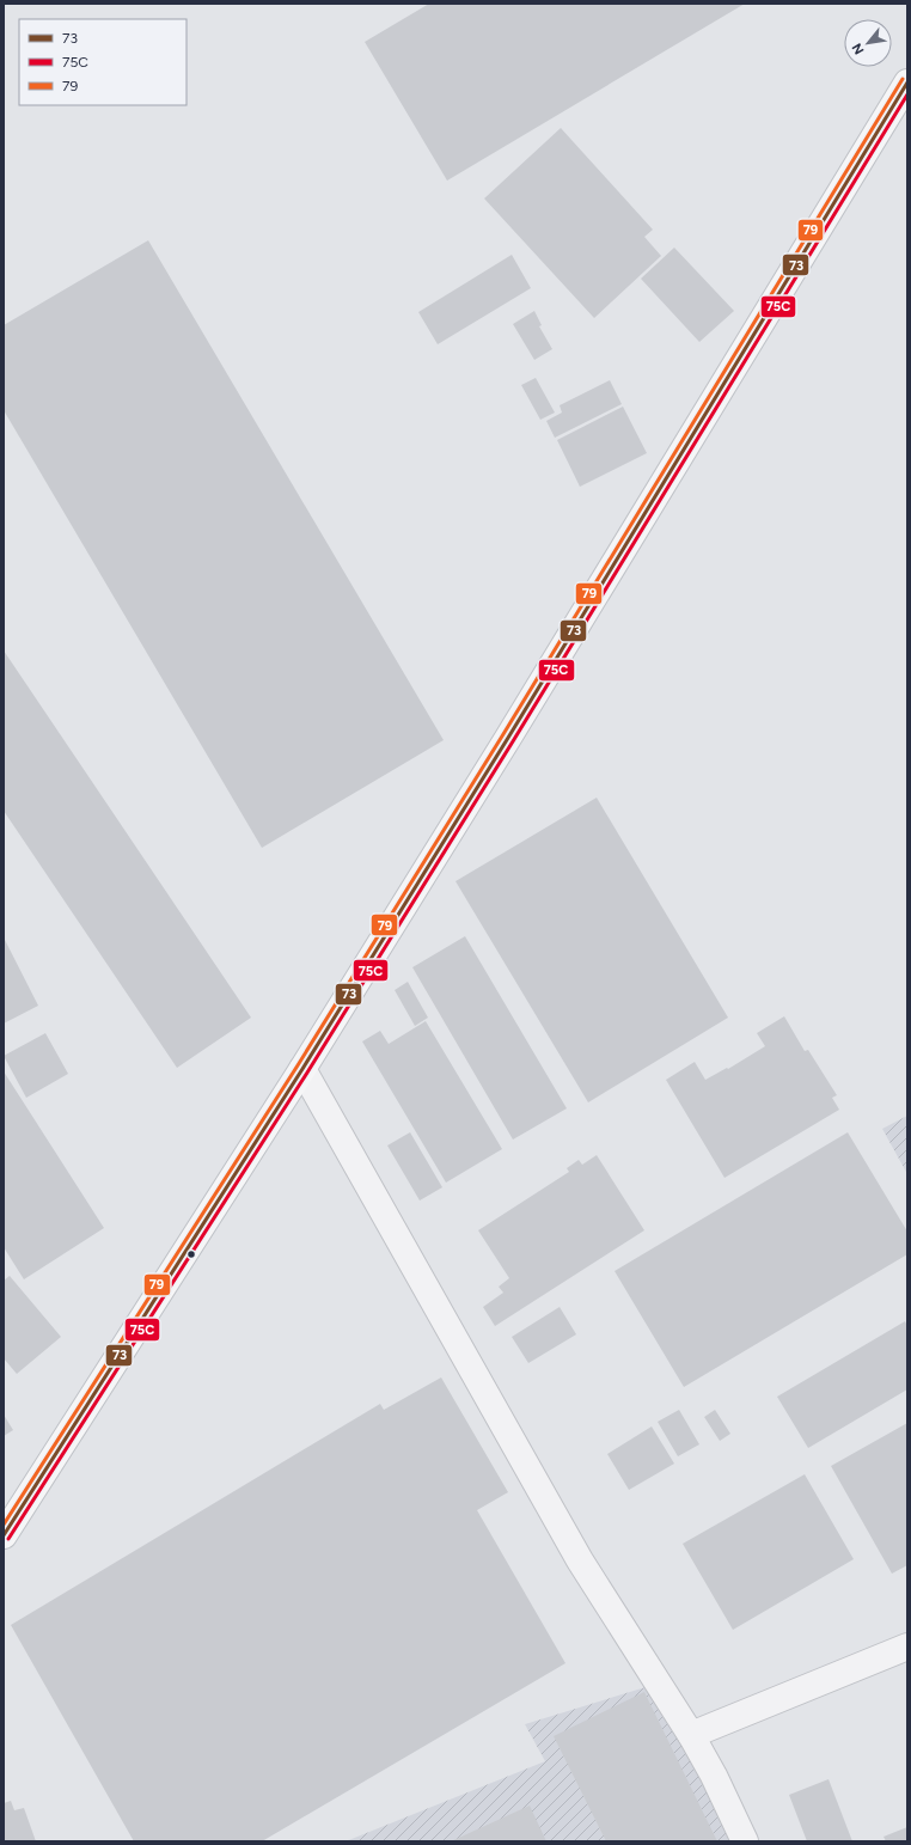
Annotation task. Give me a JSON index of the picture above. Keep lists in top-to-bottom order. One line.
{"lines":["transit line 79","transit line 73","transit line 75C"],"legend":["73","75C","79"],"north":"bottom left"}
